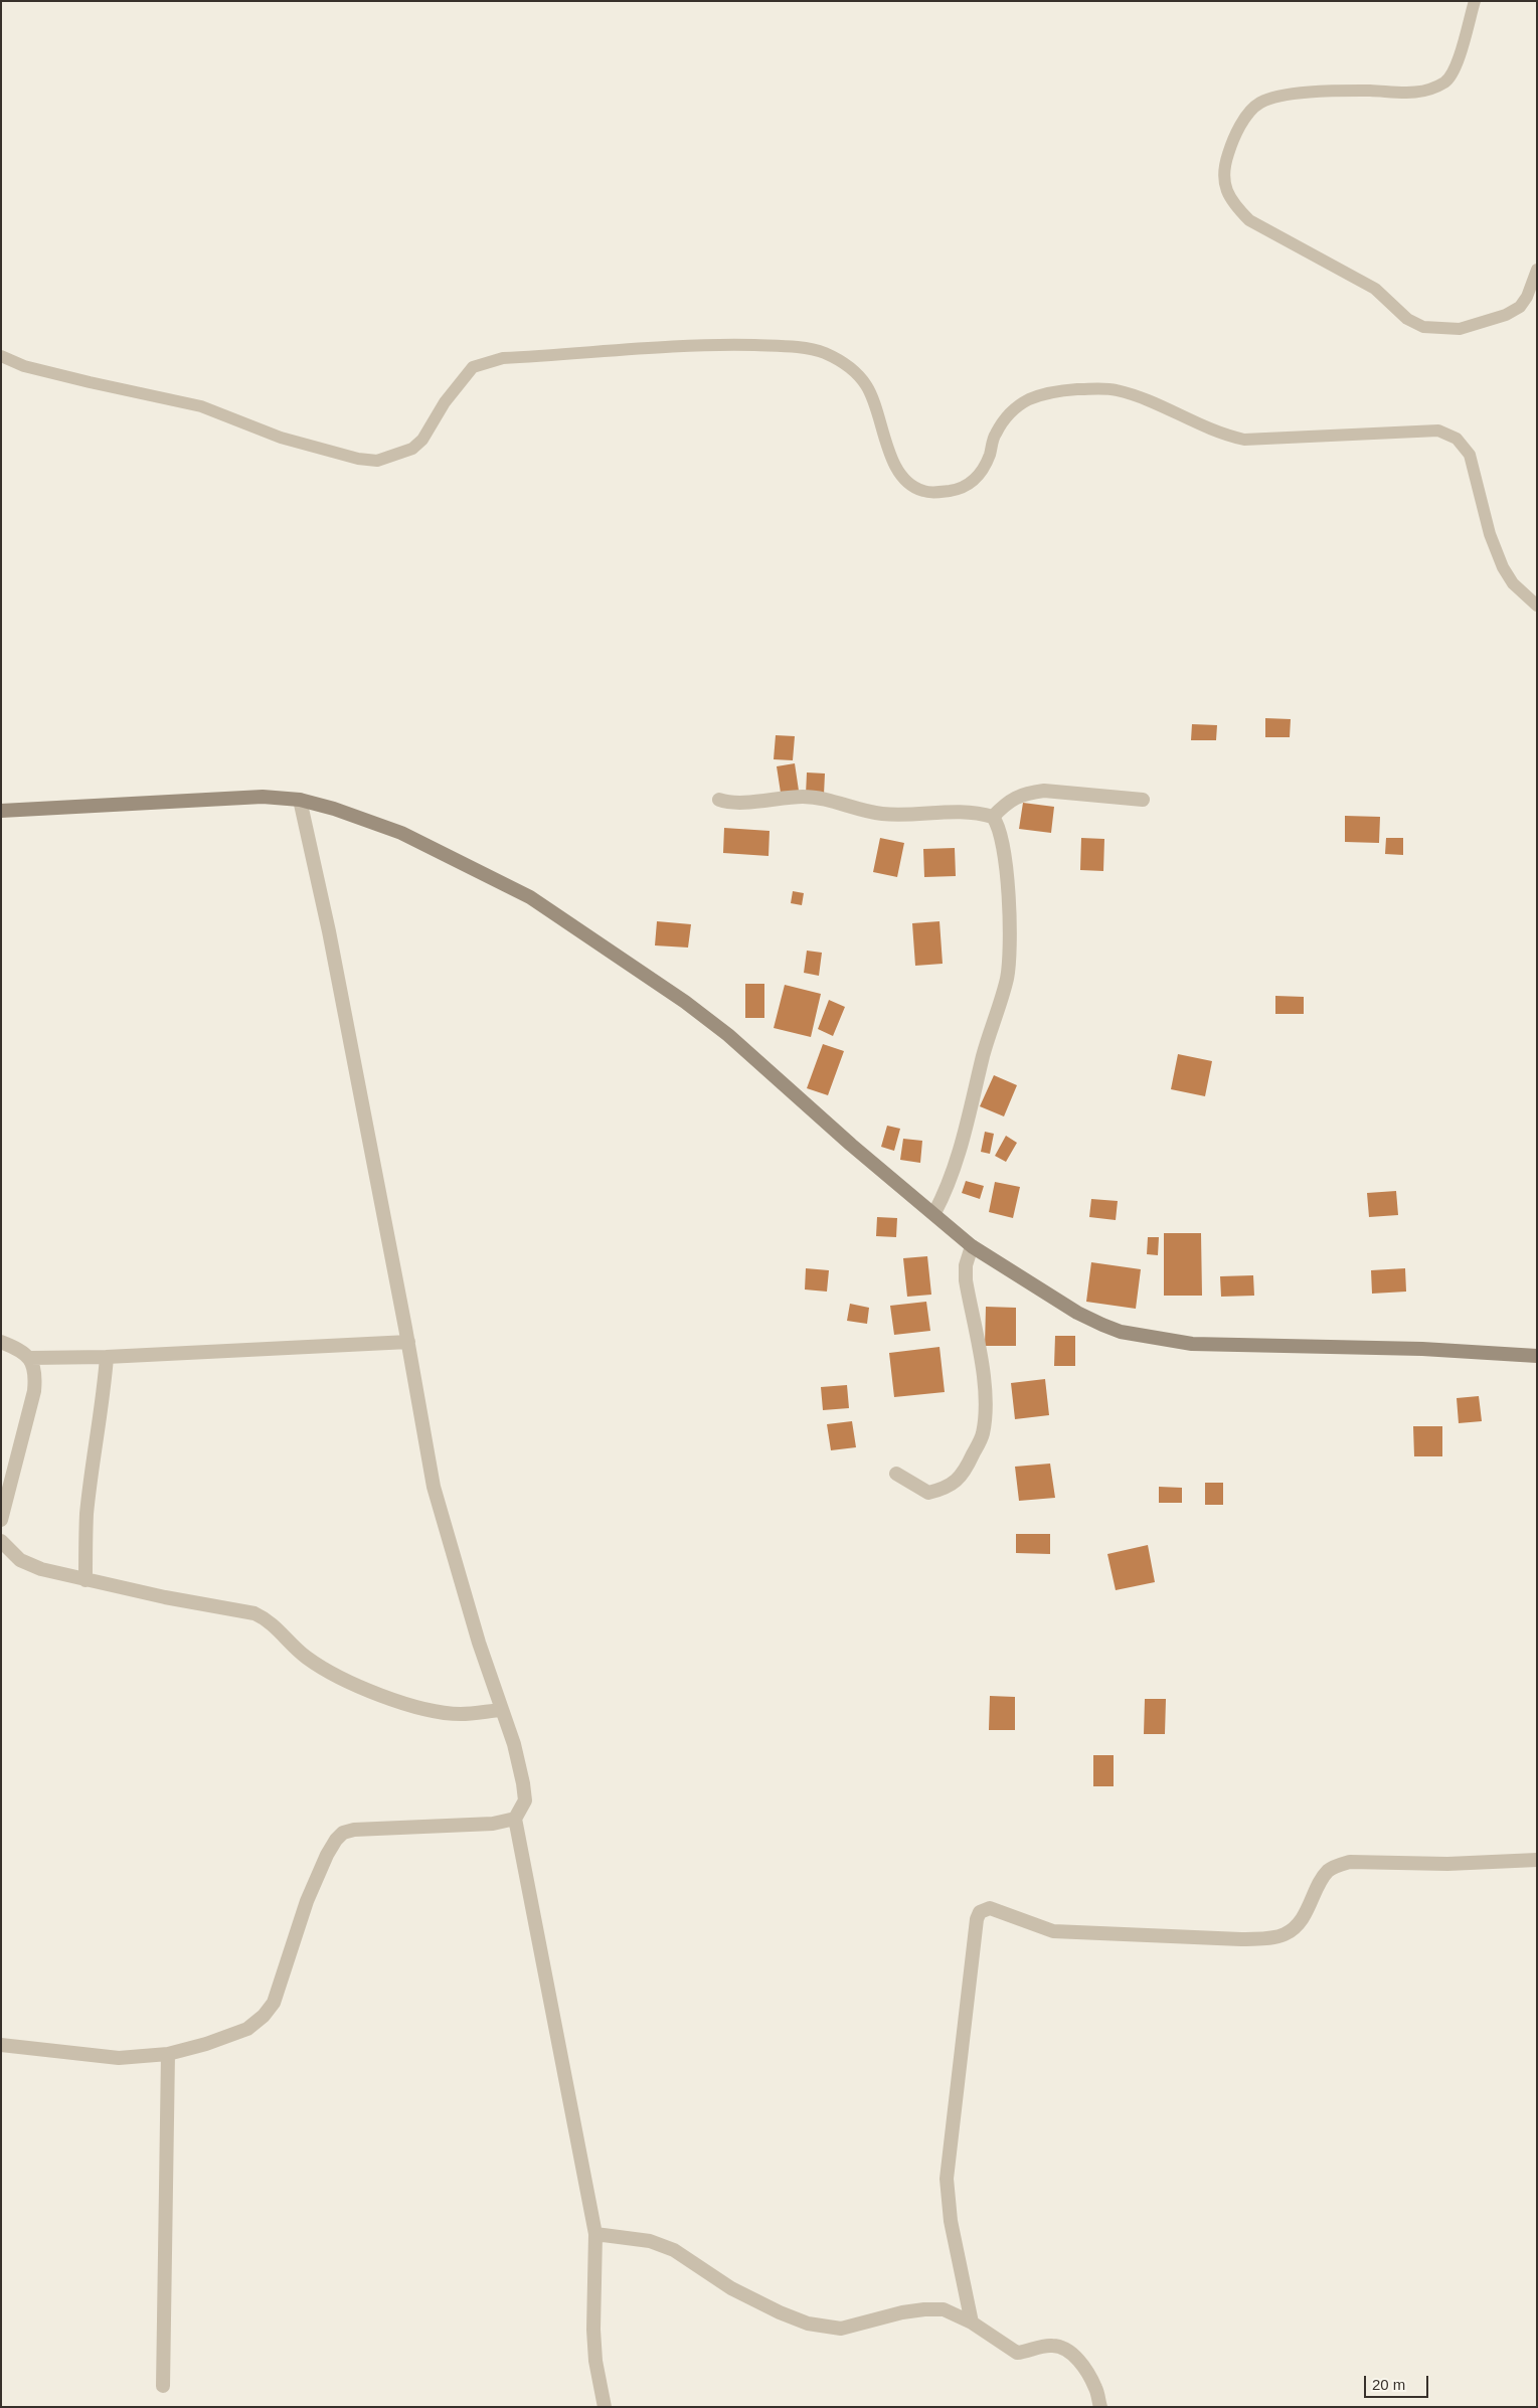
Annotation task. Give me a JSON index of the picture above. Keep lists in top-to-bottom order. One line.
{"scale_bar":"20 m"}
